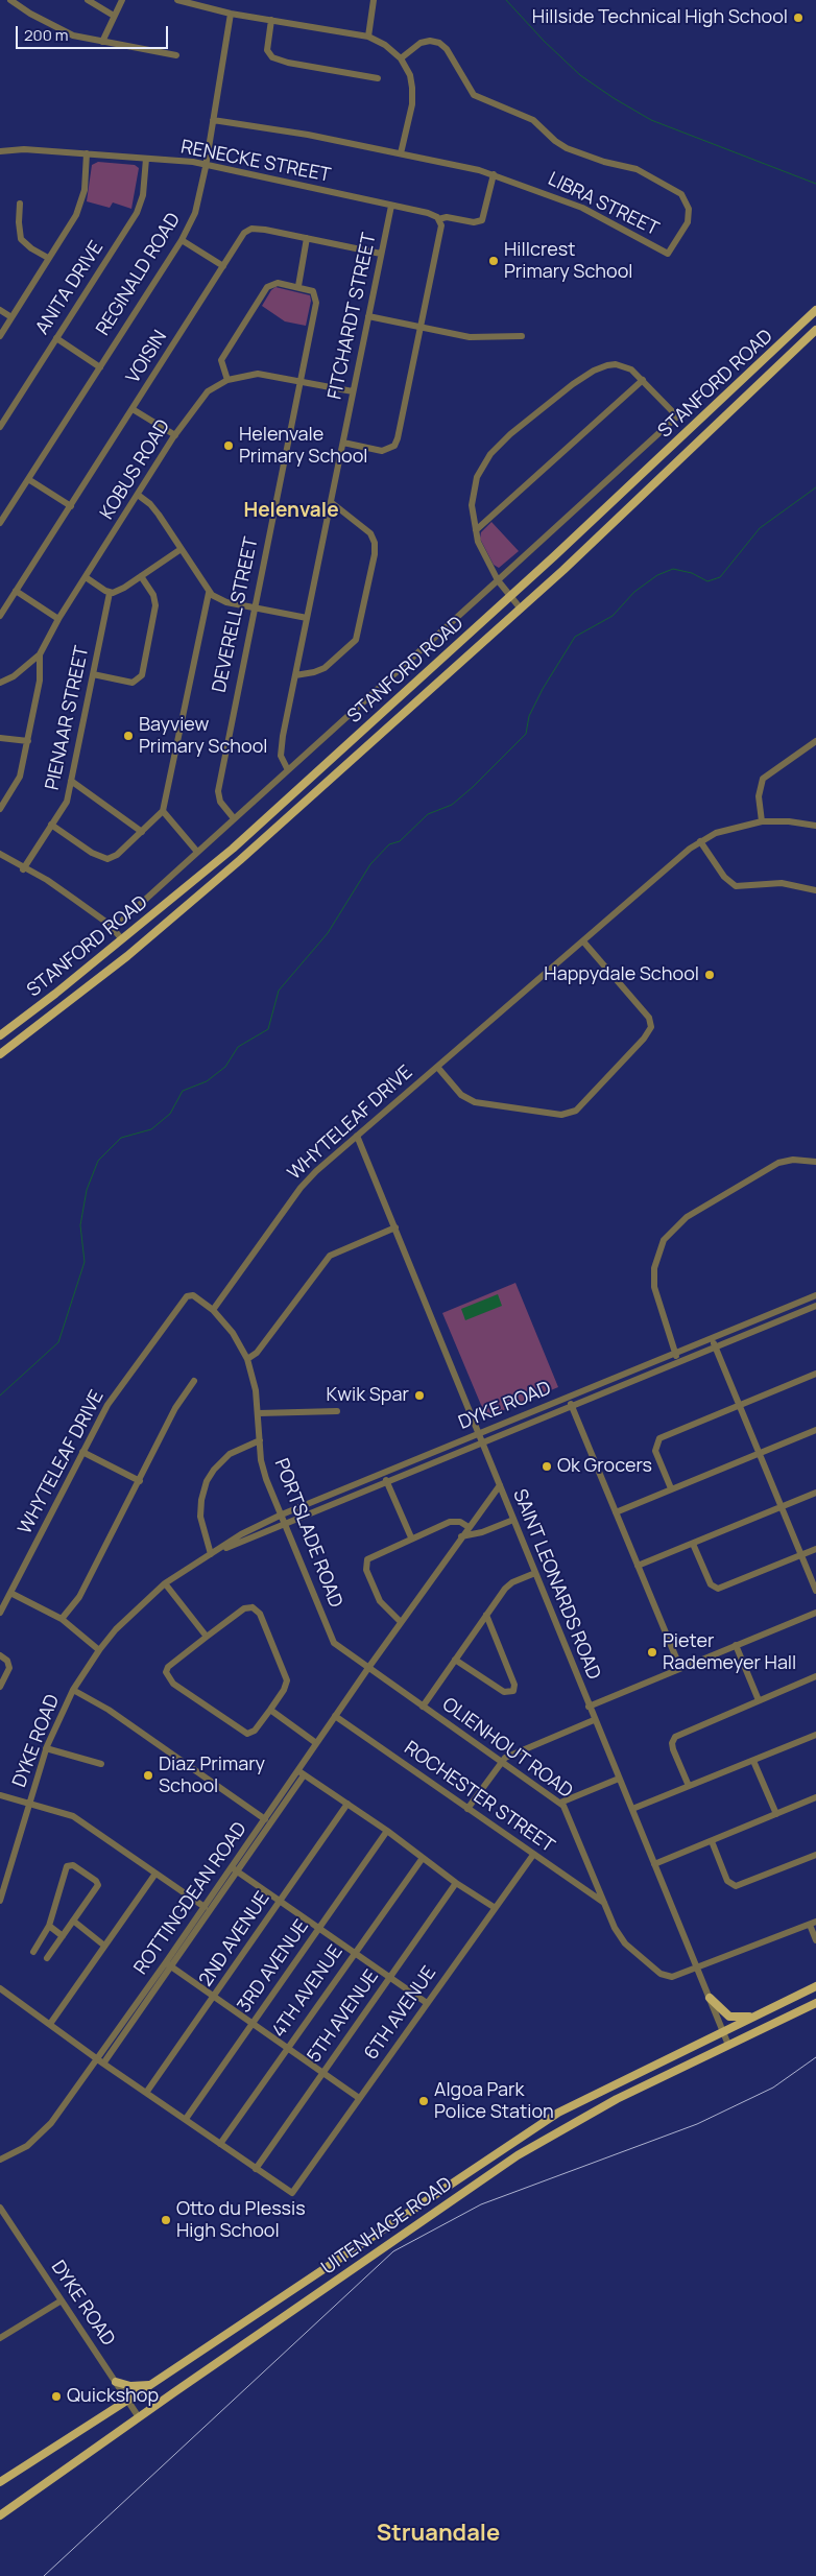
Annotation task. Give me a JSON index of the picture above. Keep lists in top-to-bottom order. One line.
{"streets":{"main road":["STANFORD ROAD","UITENHAGE ROAD"],"street":["RENECKE STREET","LIBRA STREET","REGINALD ROAD","ANITA DRIVE","FITCHARDT STREET","VOISIN","KOBUS ROAD","DEVERELL STREET","PIENAAR STREET","WHYTELEAF DRIVE","DYKE ROAD","PORTSLADE ROAD","SAINT LEONARDS ROAD","OLIENHOUT ROAD","ROCHESTER STREET","ROTTINGDEAN ROAD","2ND AVENUE","3RD AVENUE","4TH AVENUE","6TH AVENUE","5TH AVENUE"]},"crossings":[["RENECKE STREET","LIBRA STREET"],["RENECKE STREET","REGINALD ROAD"],["RENECKE STREET","ANITA DRIVE"],["RENECKE STREET","FITCHARDT STREET"],["FITCHARDT STREET","VOISIN"],["FITCHARDT STREET","STANFORD ROAD"],["FITCHARDT STREET","KOBUS ROAD"],["STANFORD ROAD","DEVERELL STREET"],["KOBUS ROAD","DEVERELL STREET"],["WHYTELEAF DRIVE","PORTSLADE ROAD"],["WHYTELEAF DRIVE","SAINT LEONARDS ROAD"],["DYKE ROAD","PORTSLADE ROAD"],["DYKE ROAD","SAINT LEONARDS ROAD"],["DYKE ROAD","UITENHAGE ROAD"],["PORTSLADE ROAD","OLIENHOUT ROAD"],["PORTSLADE ROAD","ROTTINGDEAN ROAD"],["SAINT LEONARDS ROAD","OLIENHOUT ROAD"],["SAINT LEONARDS ROAD","ROTTINGDEAN ROAD"],["SAINT LEONARDS ROAD","UITENHAGE ROAD"],["OLIENHOUT ROAD","ROCHESTER STREET"],["OLIENHOUT ROAD","ROTTINGDEAN ROAD"],["ROCHESTER STREET","ROTTINGDEAN ROAD"],["ROCHESTER STREET","6TH AVENUE"],["6TH AVENUE","5TH AVENUE"]],"districts":["Helenvale","Struandale"],"places":["Hillside Technical High School","Hillcrest Primary School","Helenvale Primary School","Bayview Primary School","Happydale School","Kwik Spar","Ok Grocers","Pieter Rademeyer Hall","Diaz Primary School","Algoa Park Police Station","Otto du Plessis High School","Quickshop"],"scale_bar":"200 m"}
